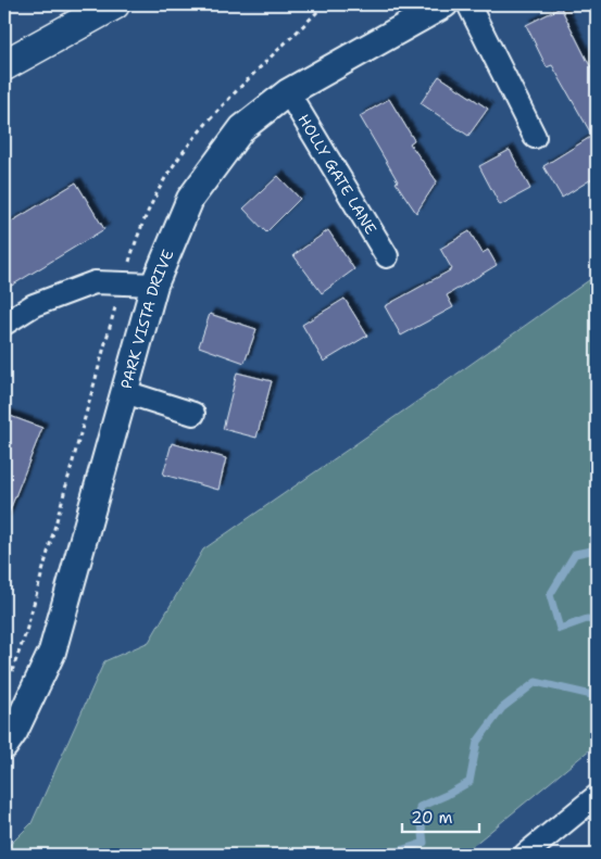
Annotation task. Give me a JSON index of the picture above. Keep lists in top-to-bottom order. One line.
{"streets":{"street":["HOLLY GATE LANE","PARK VISTA DRIVE"]},"crossings":[["HOLLY GATE LANE","PARK VISTA DRIVE"]],"scale_bar":"20 m"}
